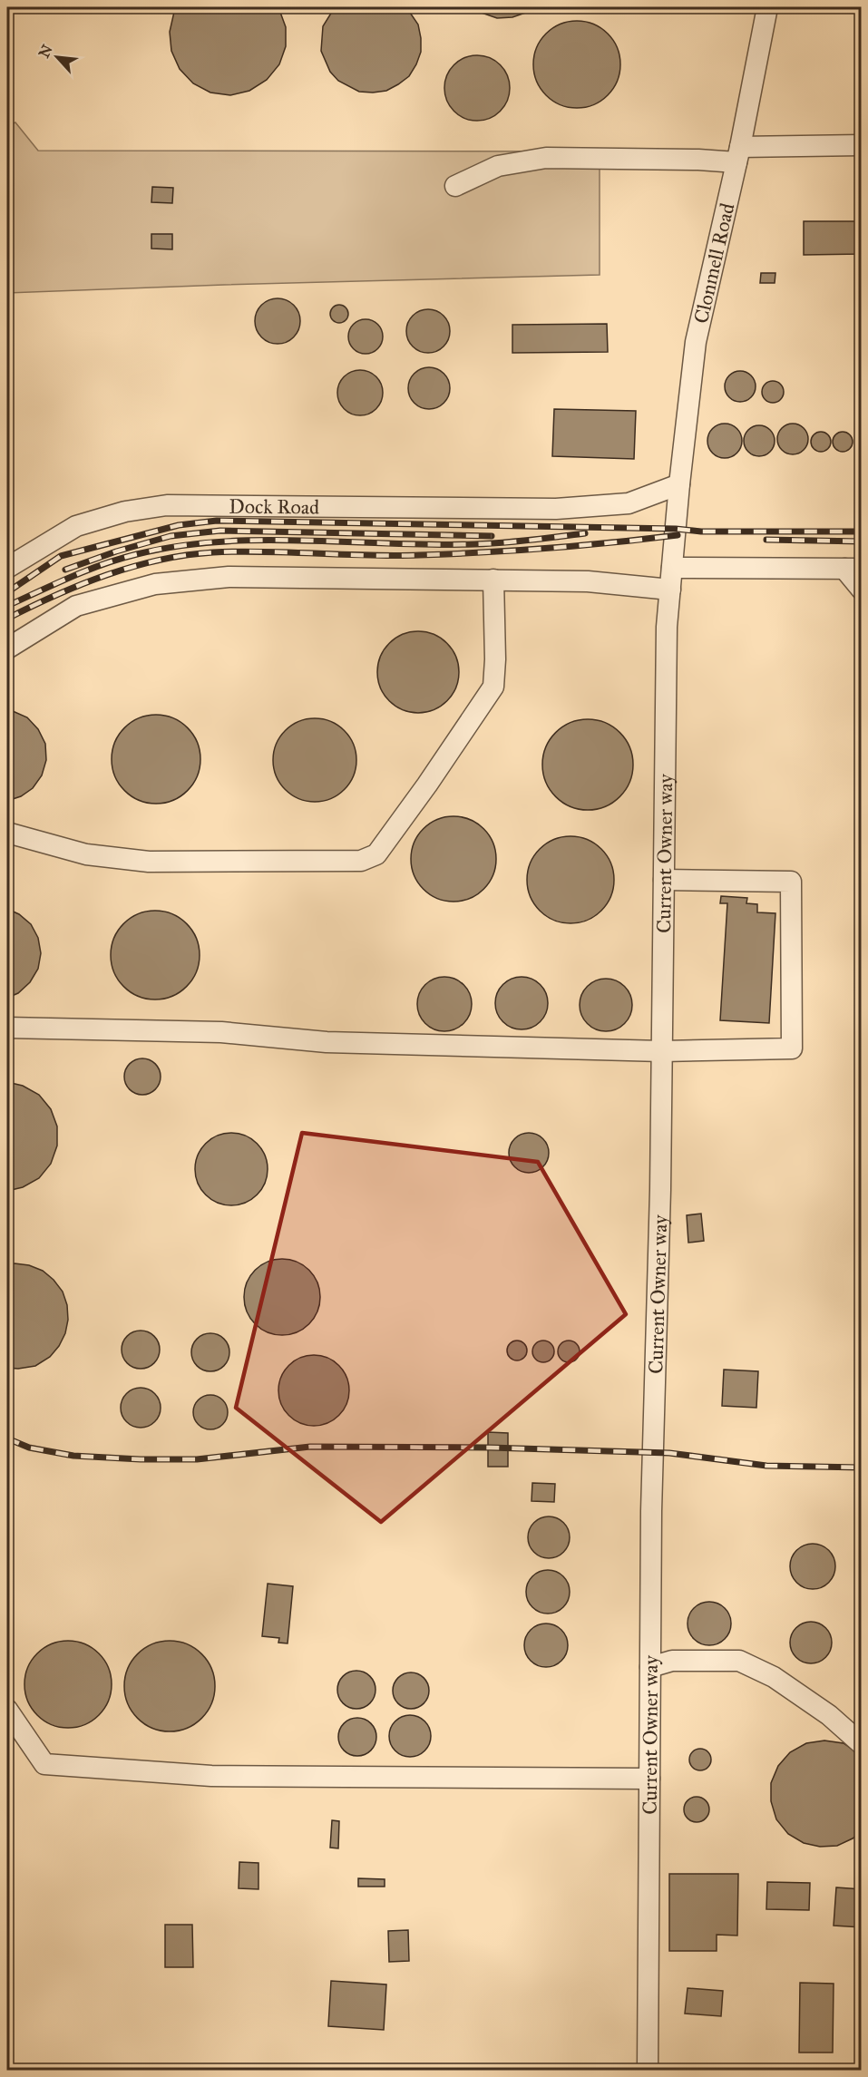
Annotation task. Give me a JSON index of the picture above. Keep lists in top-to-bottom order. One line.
{"streets":{"street":["Clonmell Road","Dock Road","Current Owner way"]},"crossings":[["Clonmell Road","Dock Road"],["Clonmell Road","Current Owner way"]],"north":"top left"}
